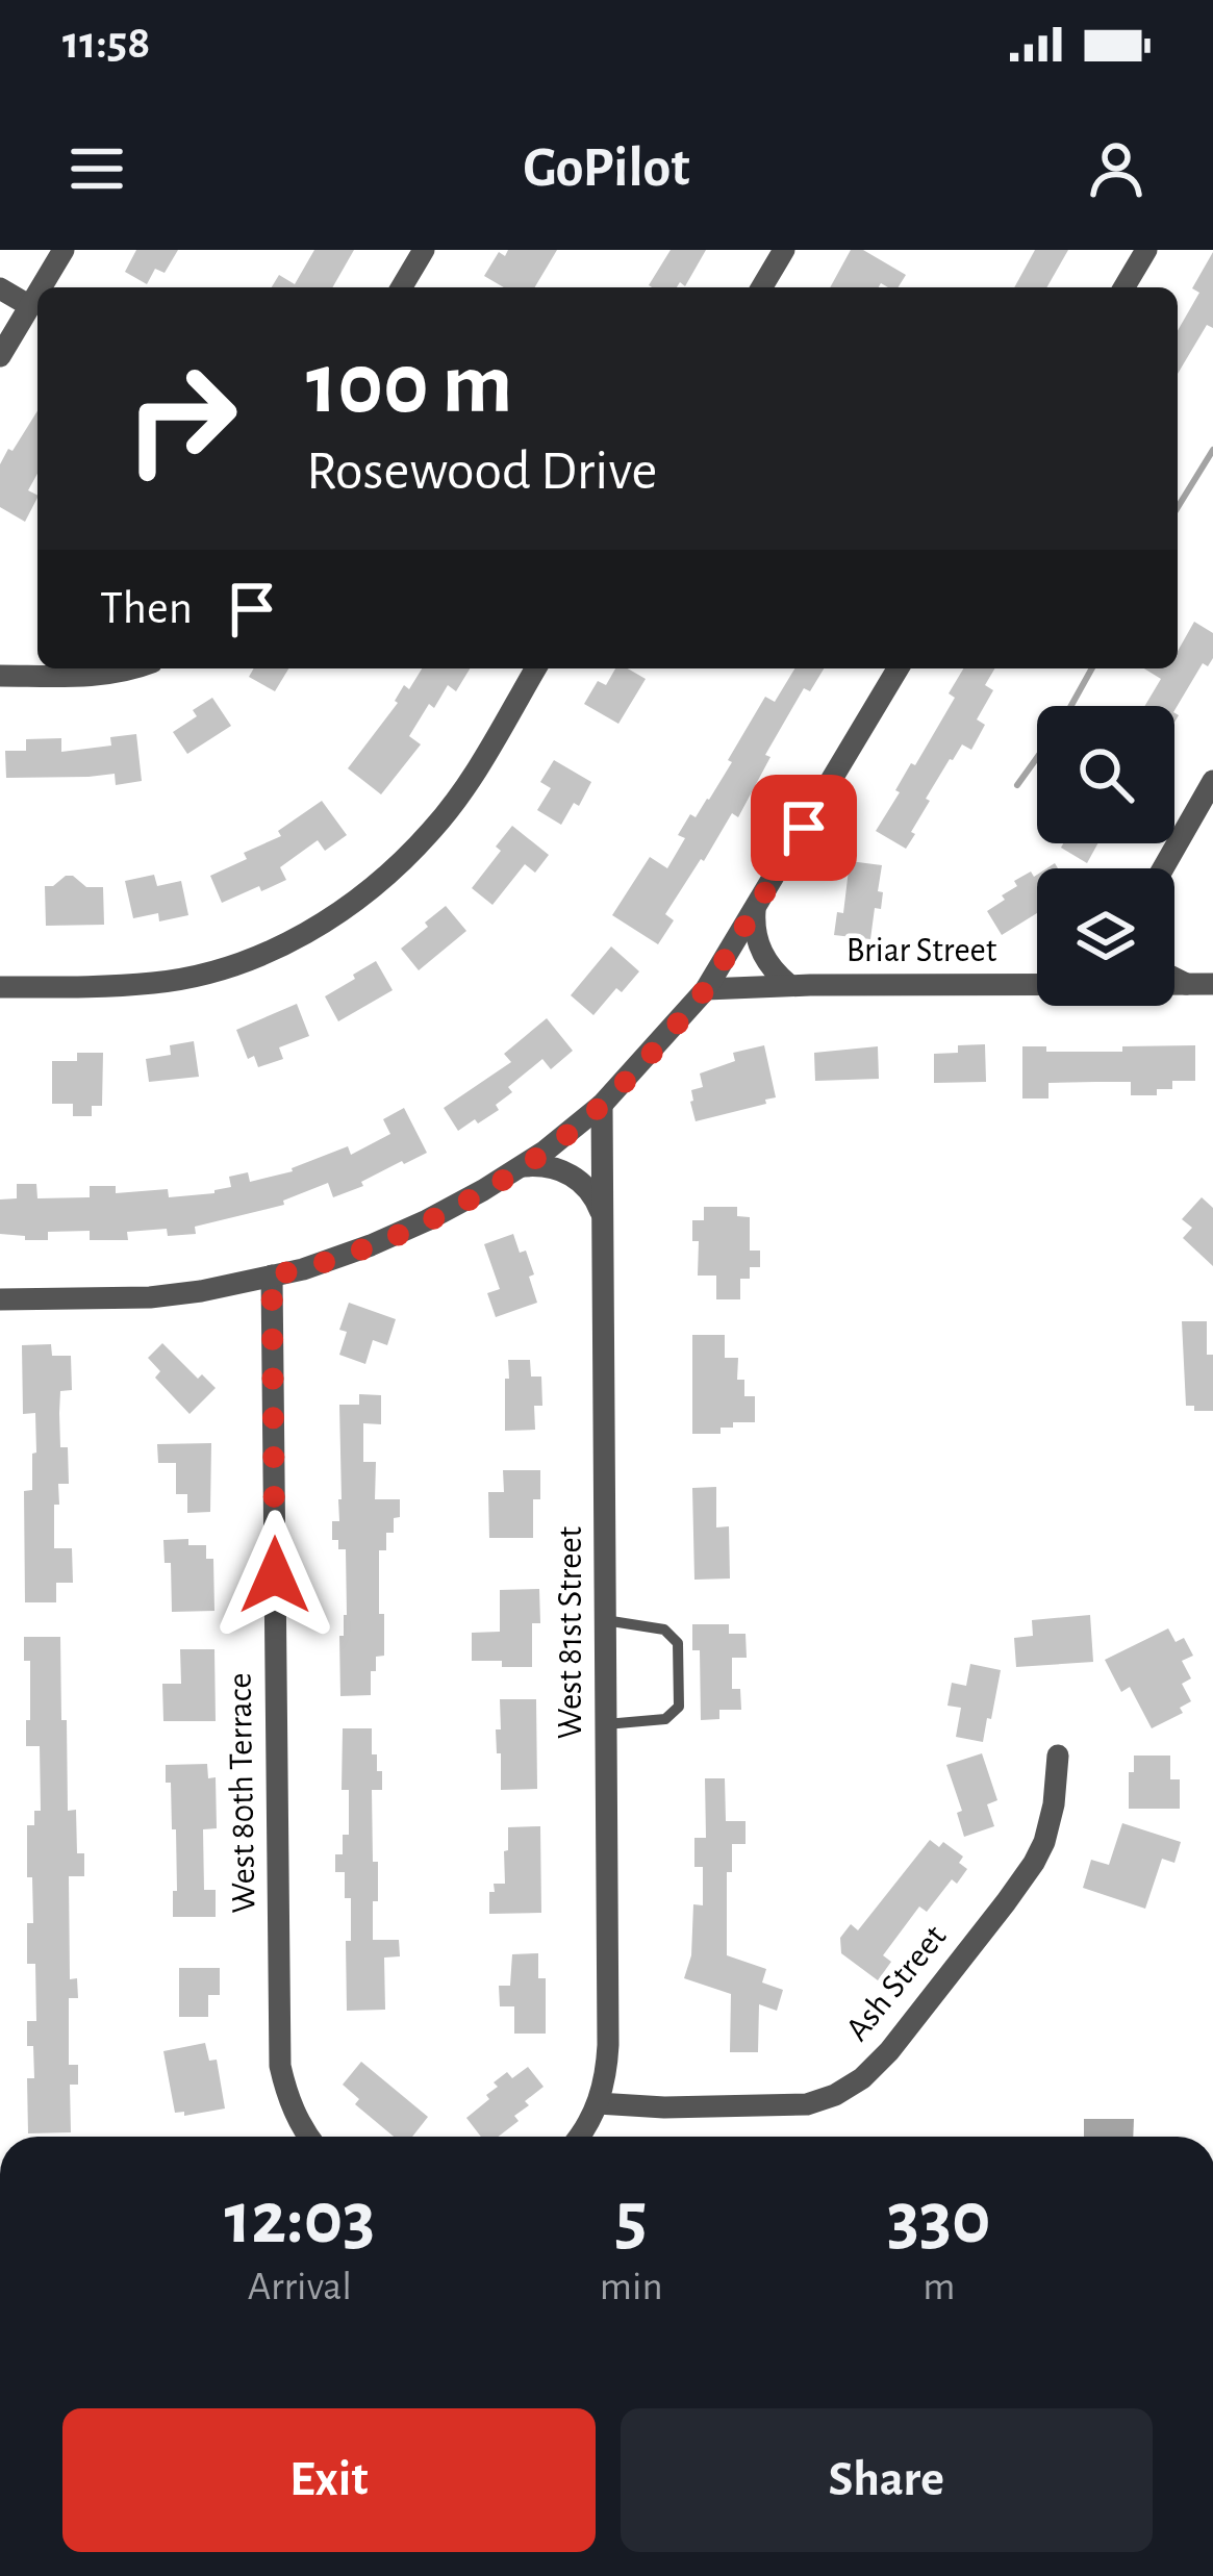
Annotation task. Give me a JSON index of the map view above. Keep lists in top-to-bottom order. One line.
{"streets":{"street":["Briar Street","West 81st Street","West 80th Terrace","Ash Street"]},"crossings":[["West 81st Street","Ash Street"]],"page":{"status":"11:58","header":"GoPilot","turn":["100 m","Rosewood Drive"],"then":"Then","eta":["12:03","Arrival","5","min","330","m"],"buttons":["Exit","Share"]}}
